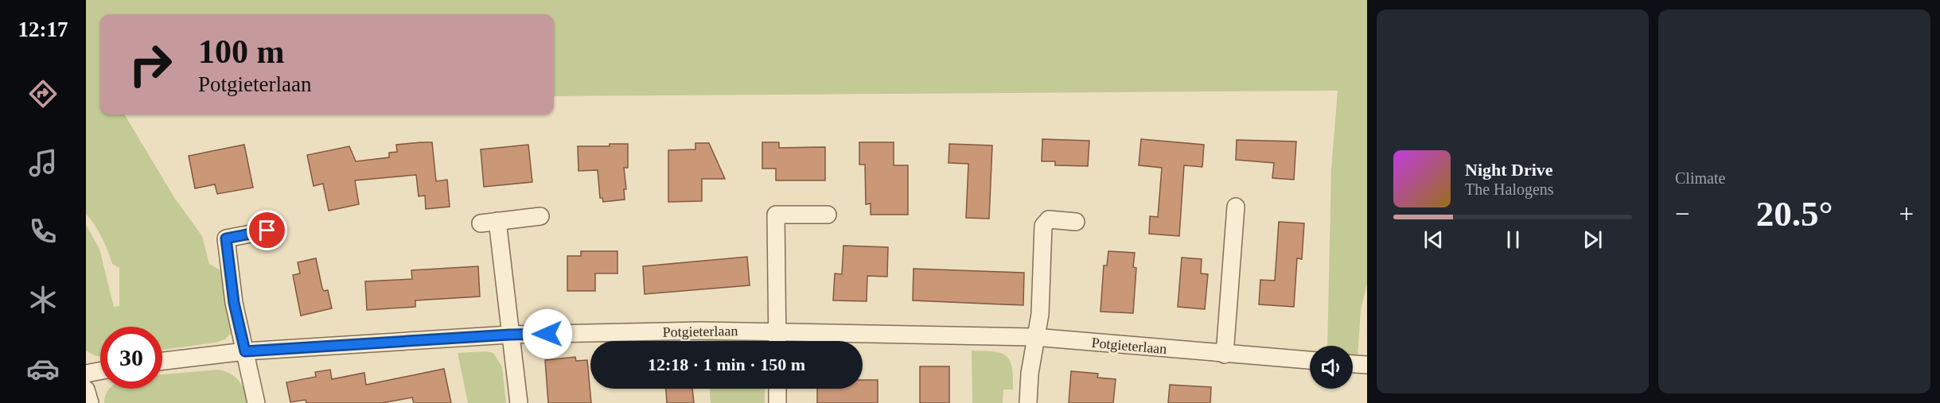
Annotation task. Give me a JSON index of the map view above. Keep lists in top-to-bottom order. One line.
{"streets":{"street":["Potgieterlaan"]},"page":{"tabs":"12:17","tile":"Climate","turn":["100 m","Potgieterlaan"],"song":["Night Drive","The Halogens"],"heat":["−","20.5°","+"],"limit":"30","trip":"12:18 · 1 min · 150 m"}}
